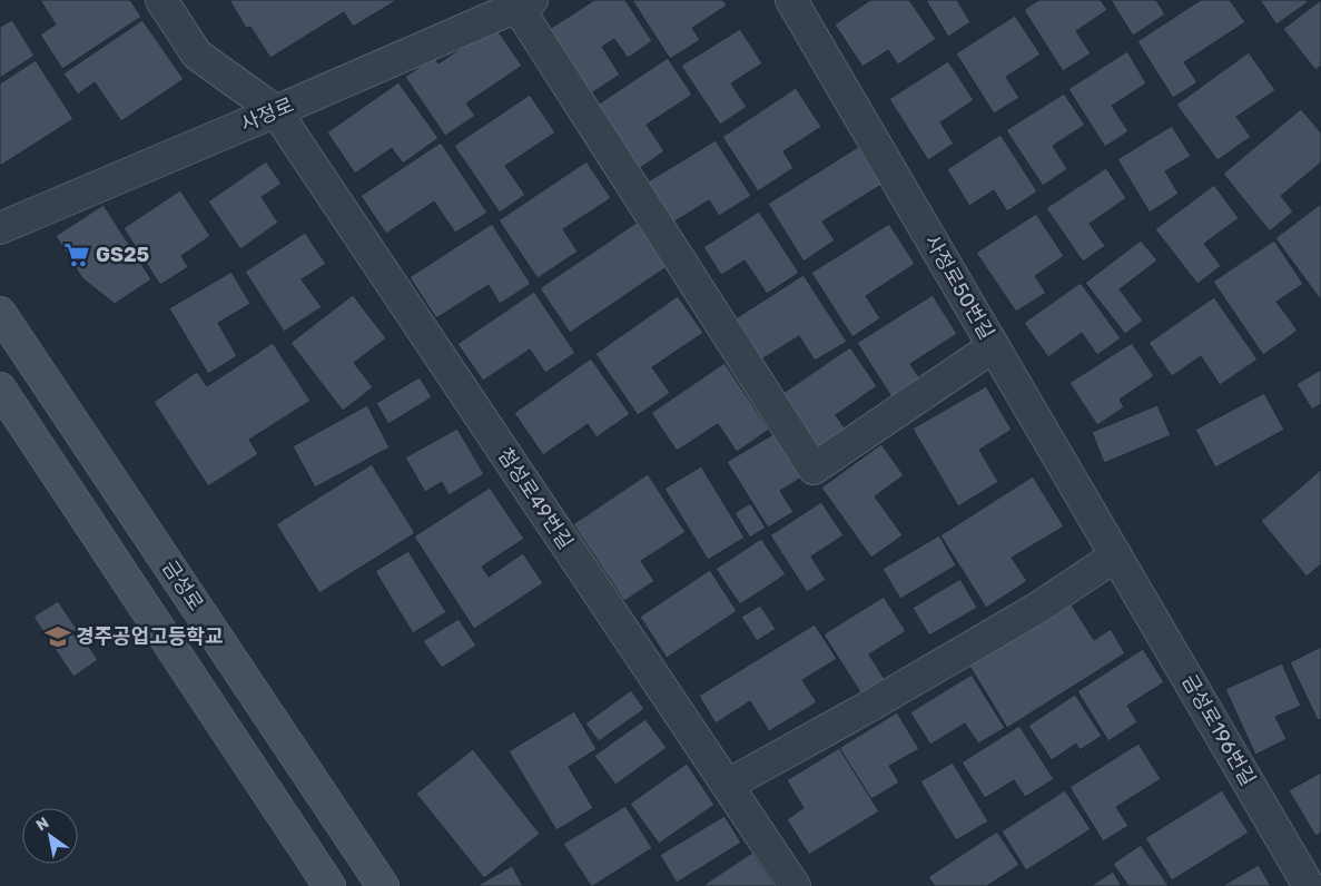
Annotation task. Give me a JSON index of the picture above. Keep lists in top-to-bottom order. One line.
{"streets":{"street":["사정로","사정로50번길","첨성로49번길","금성로","금성로196번길"]},"crossings":[["사정로","첨성로49번길"],["사정로50번길","금성로196번길"]],"places":{"supermarket":["GS25"],"school or university":["경주공업고등학교"]},"north":"top left"}
